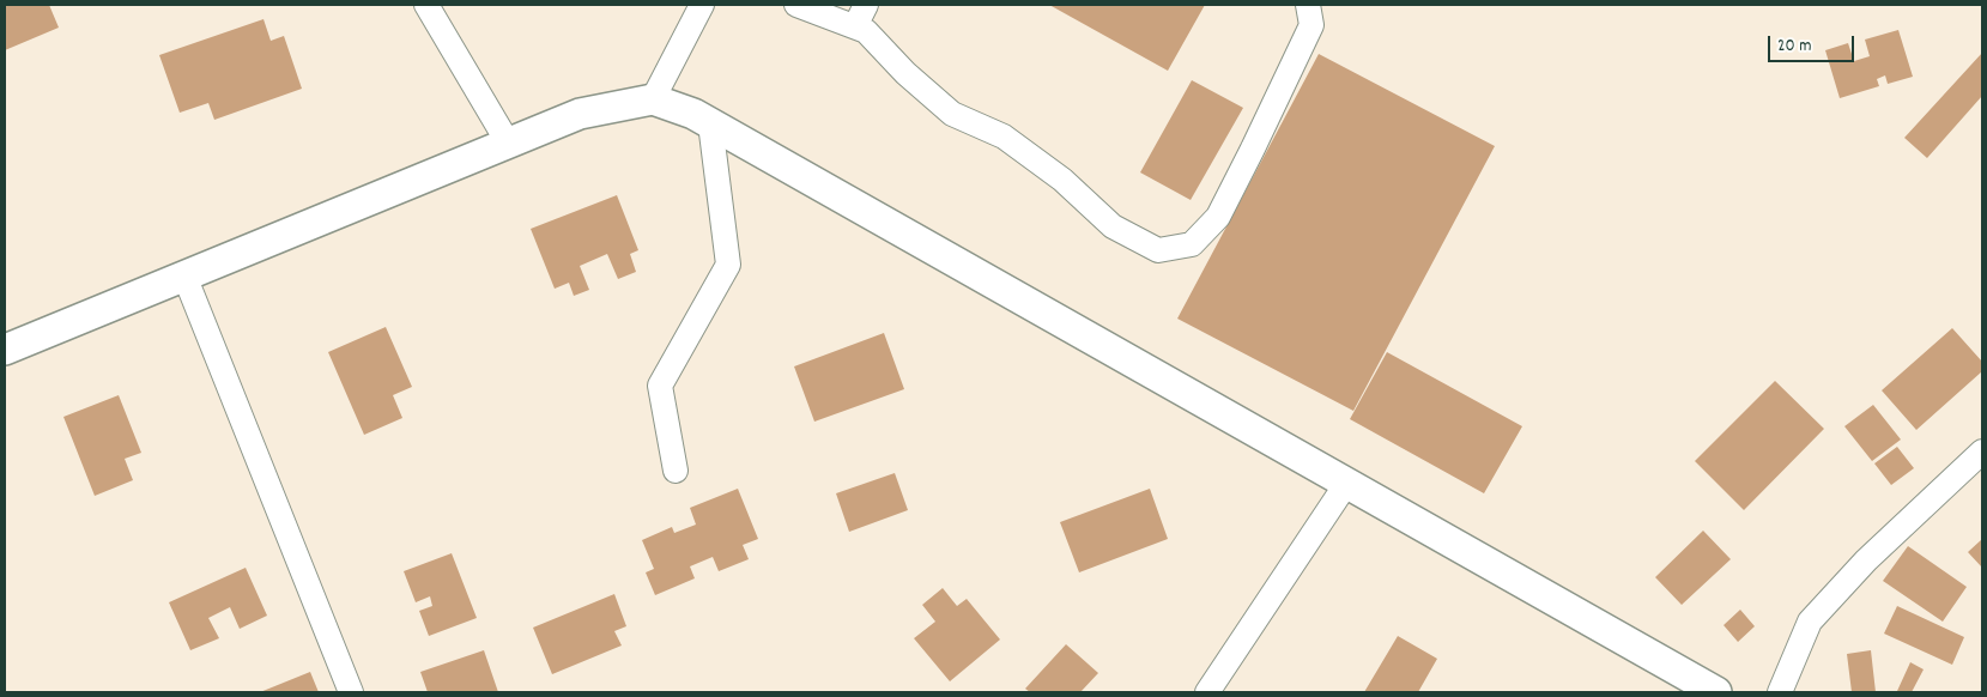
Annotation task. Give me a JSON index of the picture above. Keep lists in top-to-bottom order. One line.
{"scale_bar":"20 m"}
